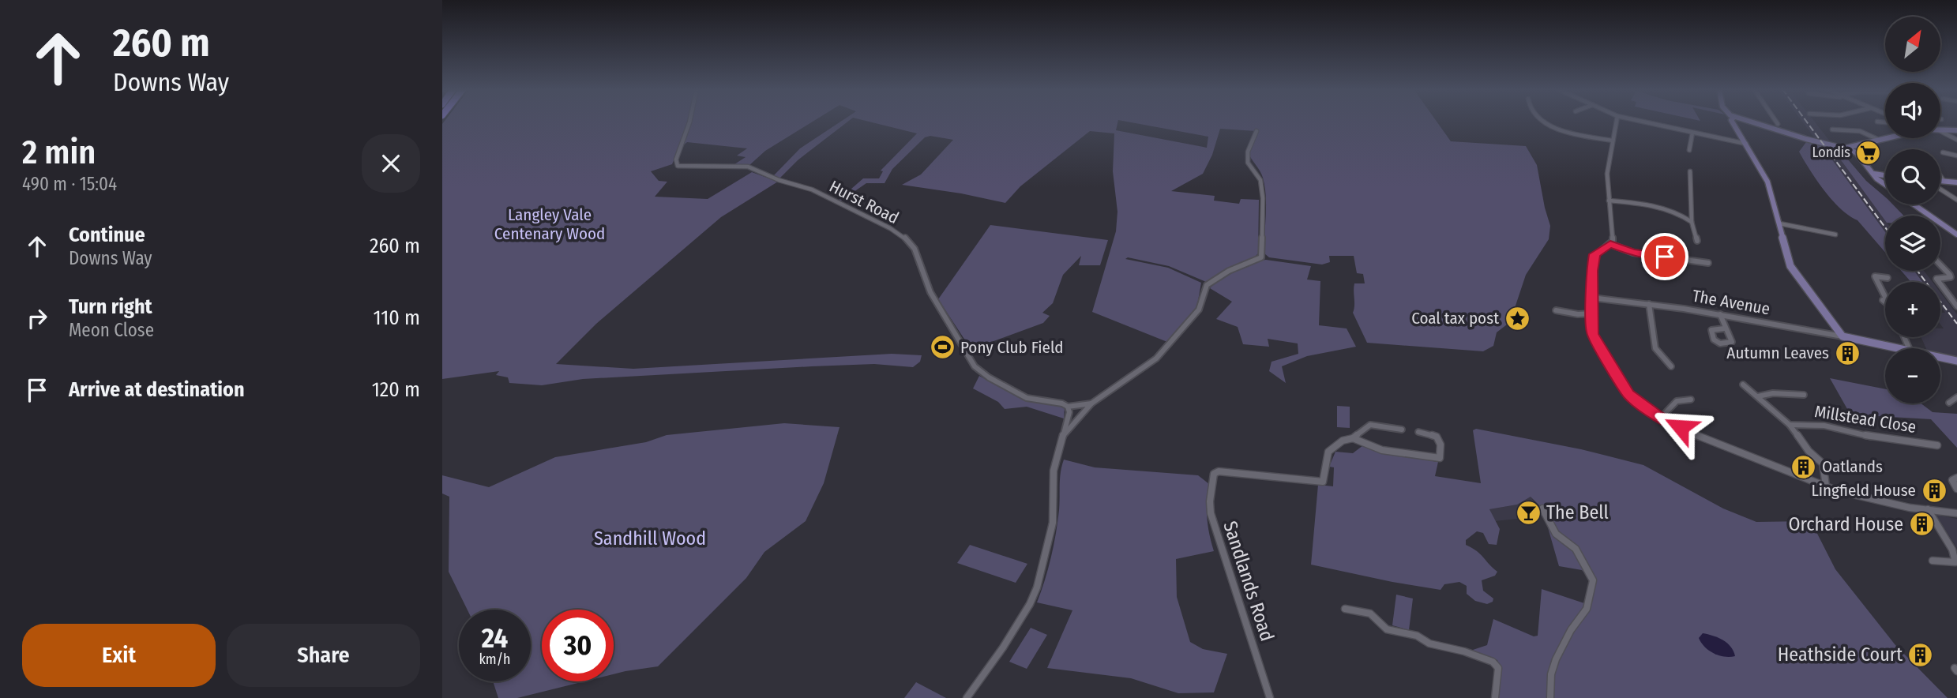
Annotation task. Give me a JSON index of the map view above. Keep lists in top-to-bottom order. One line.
{"streets":{"street":["Hurst Road","The Avenue","Millstead Close","Sandlands Road"]},"parks":["Langley Vale Centenary Wood","Sandhill Wood"],"places":{"supermarket":["Londis"],"place":["Coal tax post"],"sports":["Pony Club Field"],"building":["Autumn Leaves","Oatlands","Lingfield House","Orchard House","Heathside Court"],"bar":["The Bell"]},"north":"top right","page":{"turn":["260 m","Downs Way"],"map_buttons":["+","−"],"heading":["2 min","490 m · 15:04"],"list":[{"name":"Continue","note":"Downs Way","value":"260 m"},{"name":"Turn right","note":"Meon Close","value":"110 m"},{"name":"Arrive at destination","value":"120 m"}],"speed":"24 km/h","limit":"30","buttons":["Exit","Share"]}}
